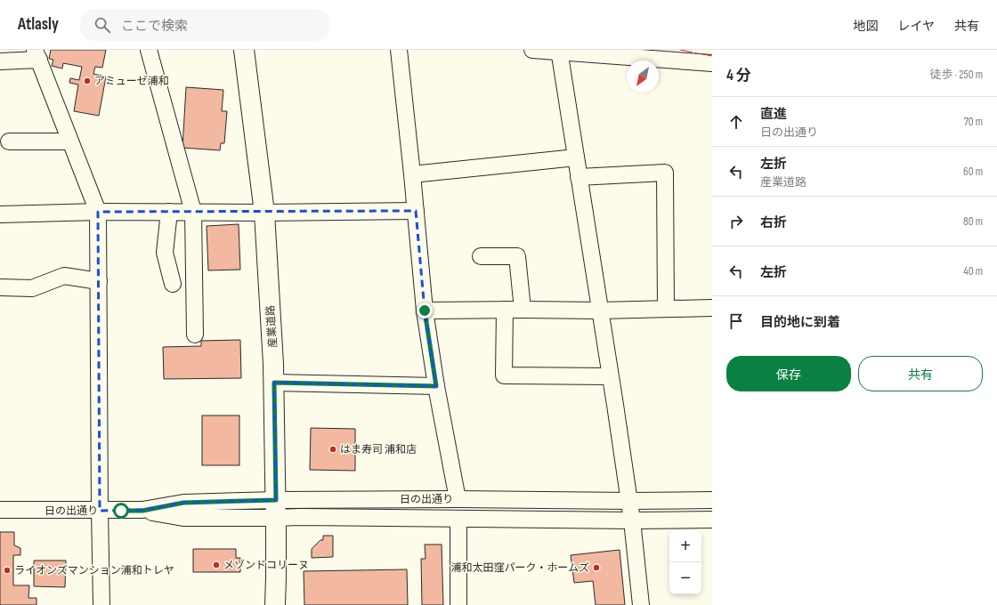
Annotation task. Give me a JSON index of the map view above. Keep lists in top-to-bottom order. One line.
{"streets":{"main road":["産業道路"],"street":["日の出通り"]},"crossings":[["産業道路","日の出通り"]],"places":["アミューゼ浦和","はま寿司 浦和店","メゾンドコリーヌ","浦和太田窪パーク・ホームズ","ライオンズマンション浦和トレヤ"],"north":"bottom left","page":{"header":"Atlasly","search":"ここで検索","nav":["地図","レイヤ","共有"],"heading":["4 分","徒歩 · 250 m"],"list":[["直進","日の出通り","70 m"],["左折","産業道路","60 m"],["右折","80 m"],["左折","40 m"],"目的地に到着"],"buttons":["保存","共有"],"map_buttons":["+","−"]}}
